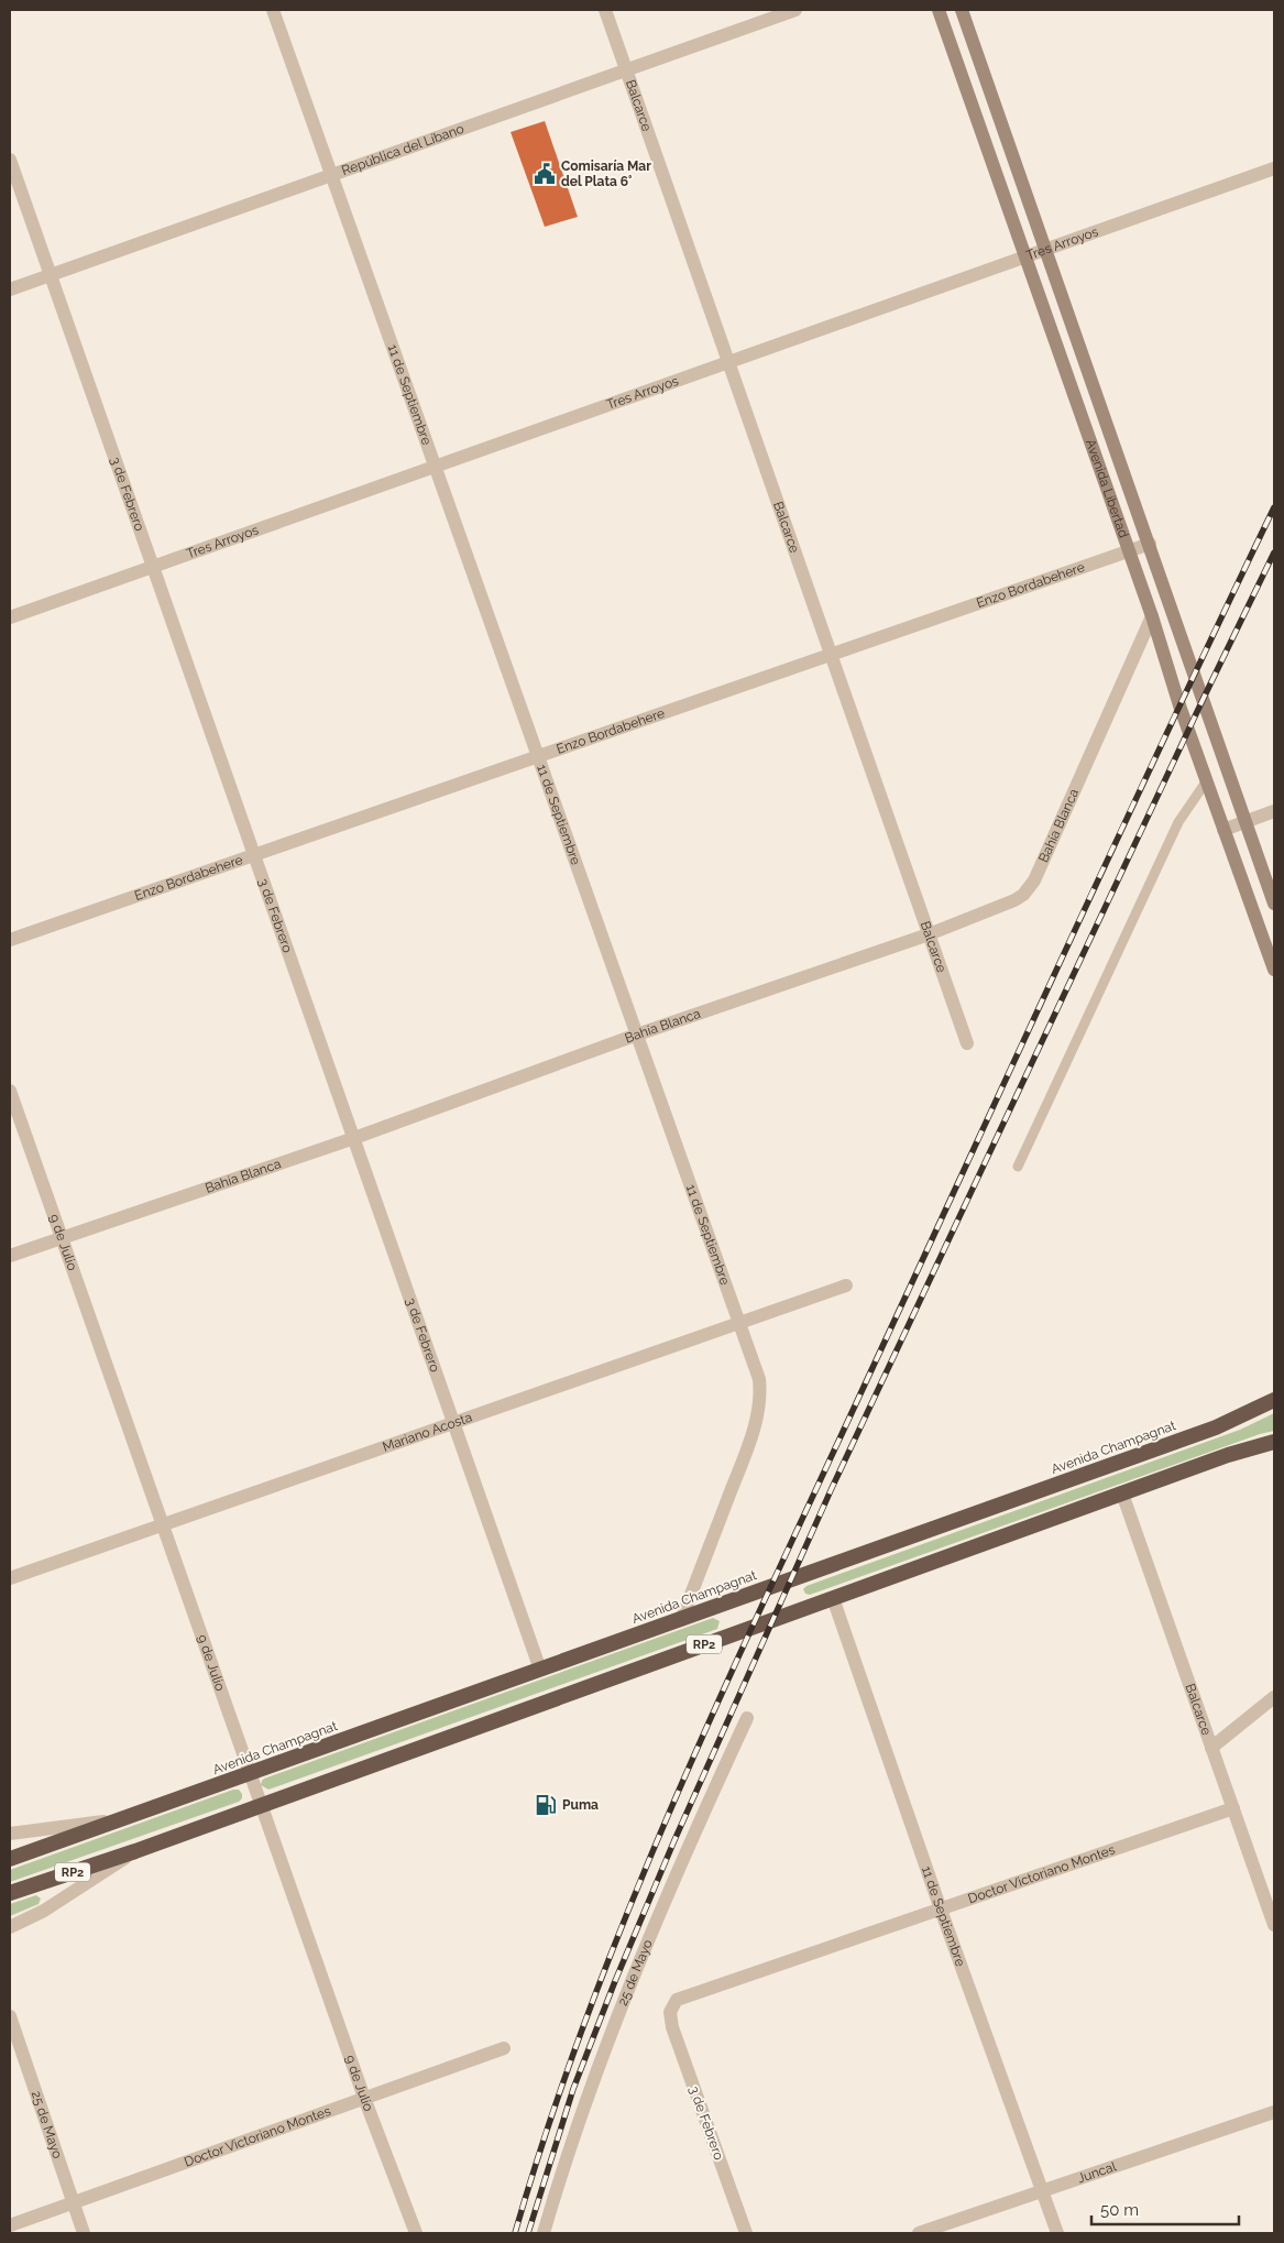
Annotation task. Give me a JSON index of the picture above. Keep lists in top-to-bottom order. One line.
{"streets":{"highway":["Avenida Champagnat","RP2"],"main road":["Avenida Libertad"],"street":["Balcarce","República del Líbano","Tres Arroyos","11 de Septiembre","3 de Febrero","Enzo Bordabehere","Bahía Blanca","9 de Julio","Mariano Acosta","Doctor Victoriano Montes","25 de Mayo","Juncal"]},"crossings":[["Balcarce","República del Líbano"],["Balcarce","Tres Arroyos"],["Balcarce","Enzo Bordabehere"],["Balcarce","Bahía Blanca"],["Balcarce","RP2"],["Balcarce","Doctor Victoriano Montes"],["República del Líbano","11 de Septiembre"],["República del Líbano","3 de Febrero"],["Tres Arroyos","11 de Septiembre"],["Tres Arroyos","Avenida Libertad"],["Tres Arroyos","3 de Febrero"],["11 de Septiembre","Enzo Bordabehere"],["11 de Septiembre","Bahía Blanca"],["11 de Septiembre","Mariano Acosta"],["11 de Septiembre","Avenida Champagnat"],["11 de Septiembre","RP2"],["11 de Septiembre","Doctor Victoriano Montes"],["11 de Septiembre","Juncal"],["Avenida Libertad","Enzo Bordabehere"],["Avenida Libertad","Bahía Blanca"],["3 de Febrero","Enzo Bordabehere"],["3 de Febrero","Bahía Blanca"],["3 de Febrero","Mariano Acosta"],["3 de Febrero","Avenida Champagnat"],["3 de Febrero","Doctor Victoriano Montes"],["Bahía Blanca","9 de Julio"],["9 de Julio","Mariano Acosta"],["9 de Julio","Avenida Champagnat"],["9 de Julio","RP2"],["9 de Julio","Doctor Victoriano Montes"],["Doctor Victoriano Montes","25 de Mayo"]],"places":{"public building":["Comisaría Mar del Plata 6°"],"fuel station":["Puma"]},"scale_bar":"50 m"}
